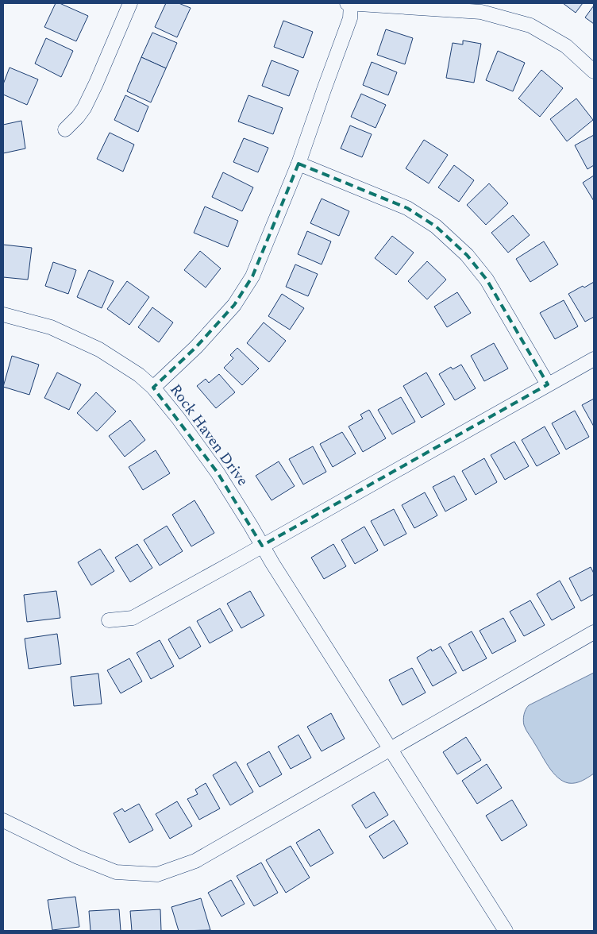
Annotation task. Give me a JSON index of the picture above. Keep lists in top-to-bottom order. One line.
{"streets":{"street":["Rock Haven Drive"]}}
